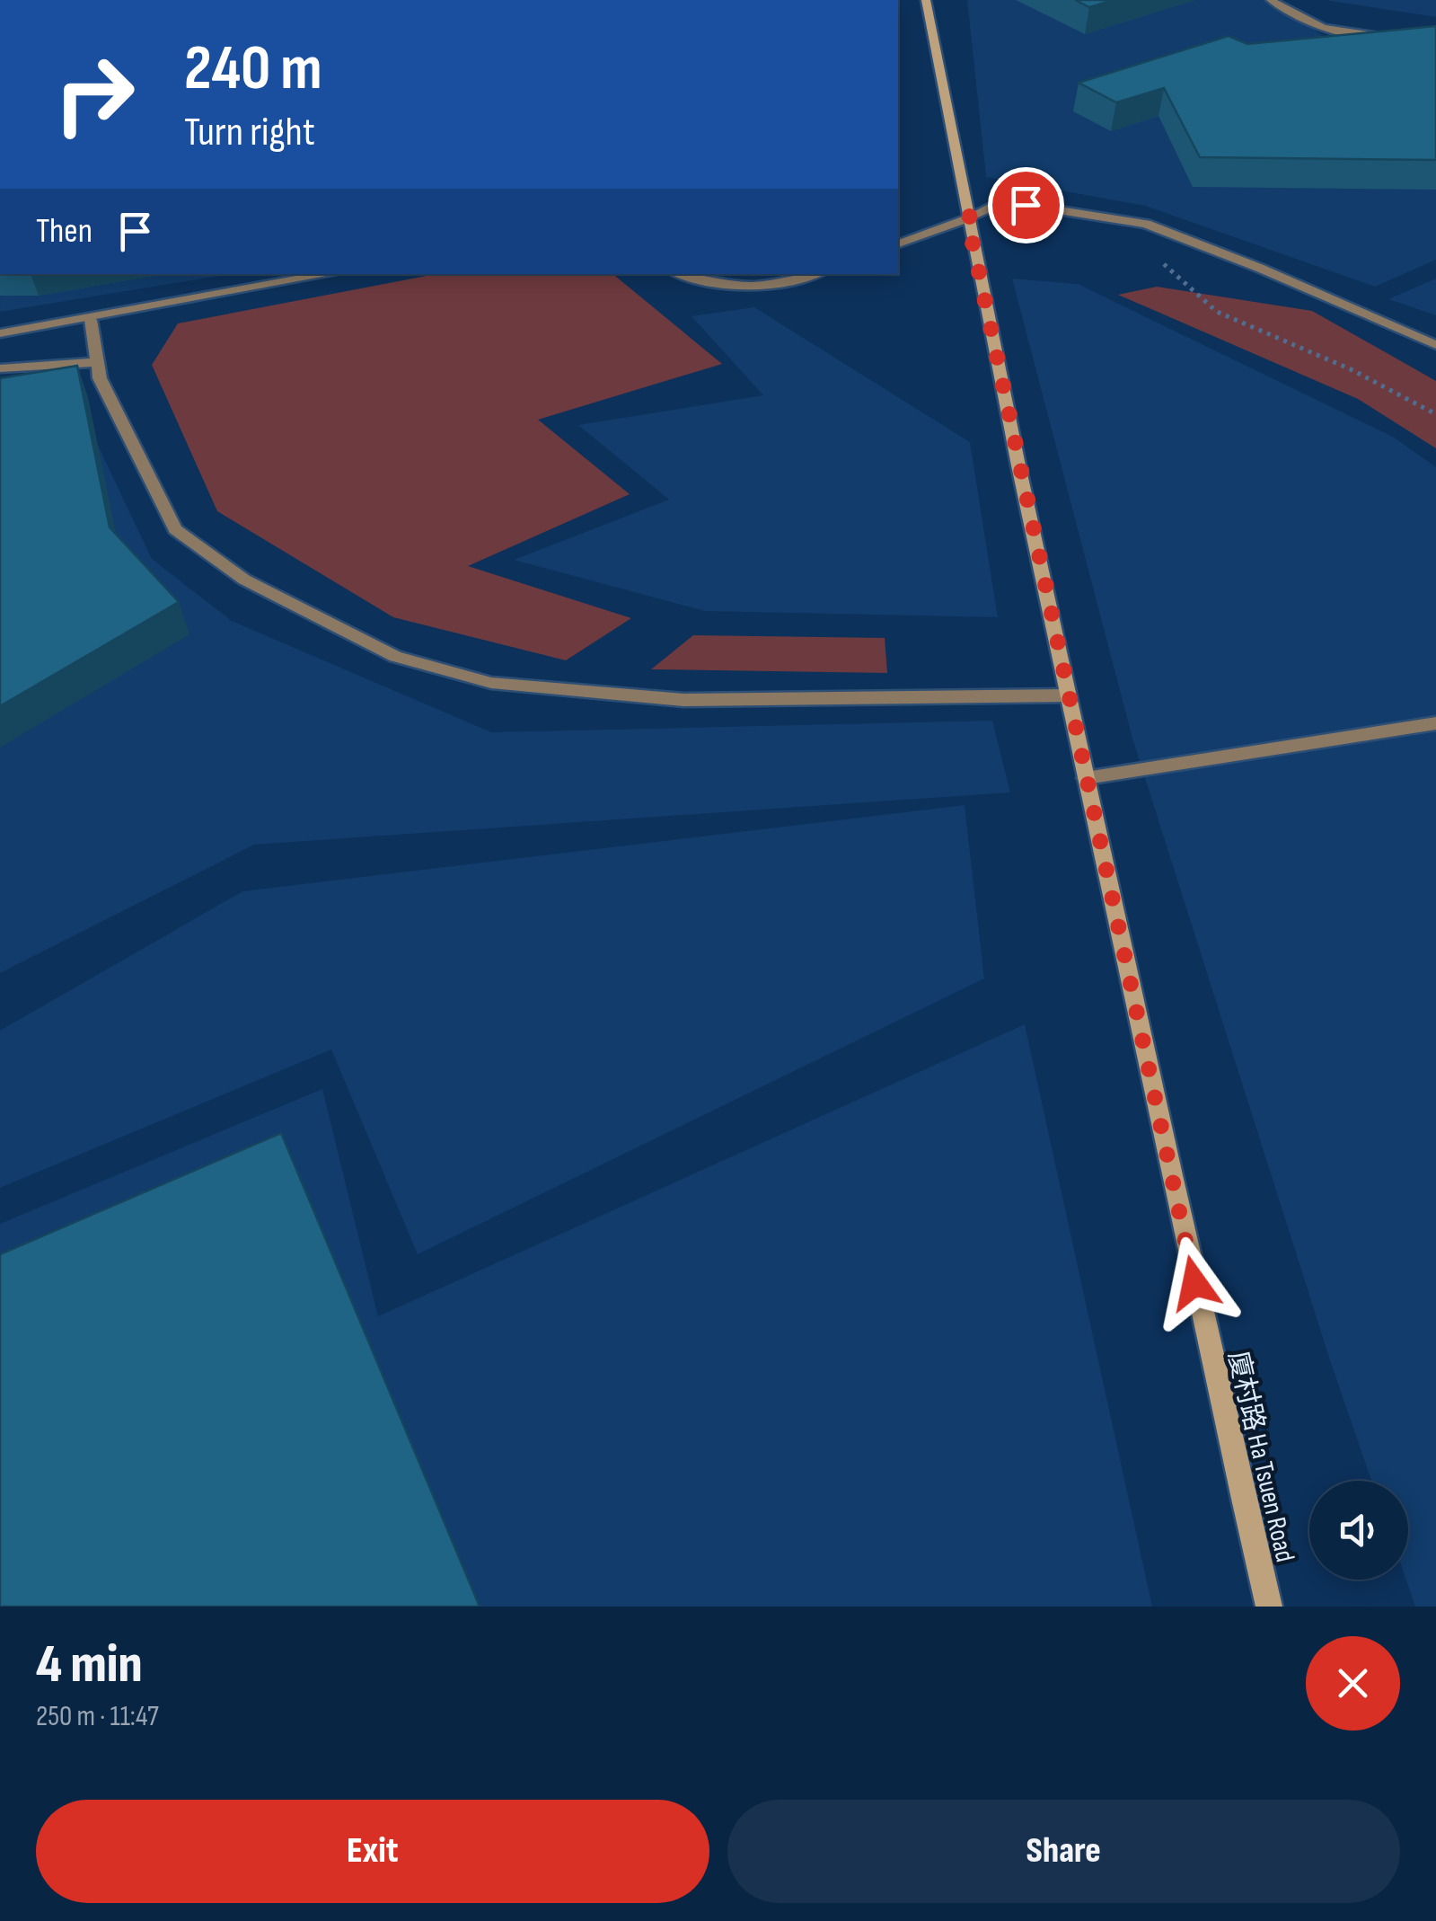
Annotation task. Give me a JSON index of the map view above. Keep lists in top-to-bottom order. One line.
{"streets":{"street":["廈村路 Ha Tsuen Road"]},"page":{"turn":["240 m","Turn right"],"then":"Then","heading":["4 min","250 m · 11:47"],"buttons":["Exit","Share"]}}
